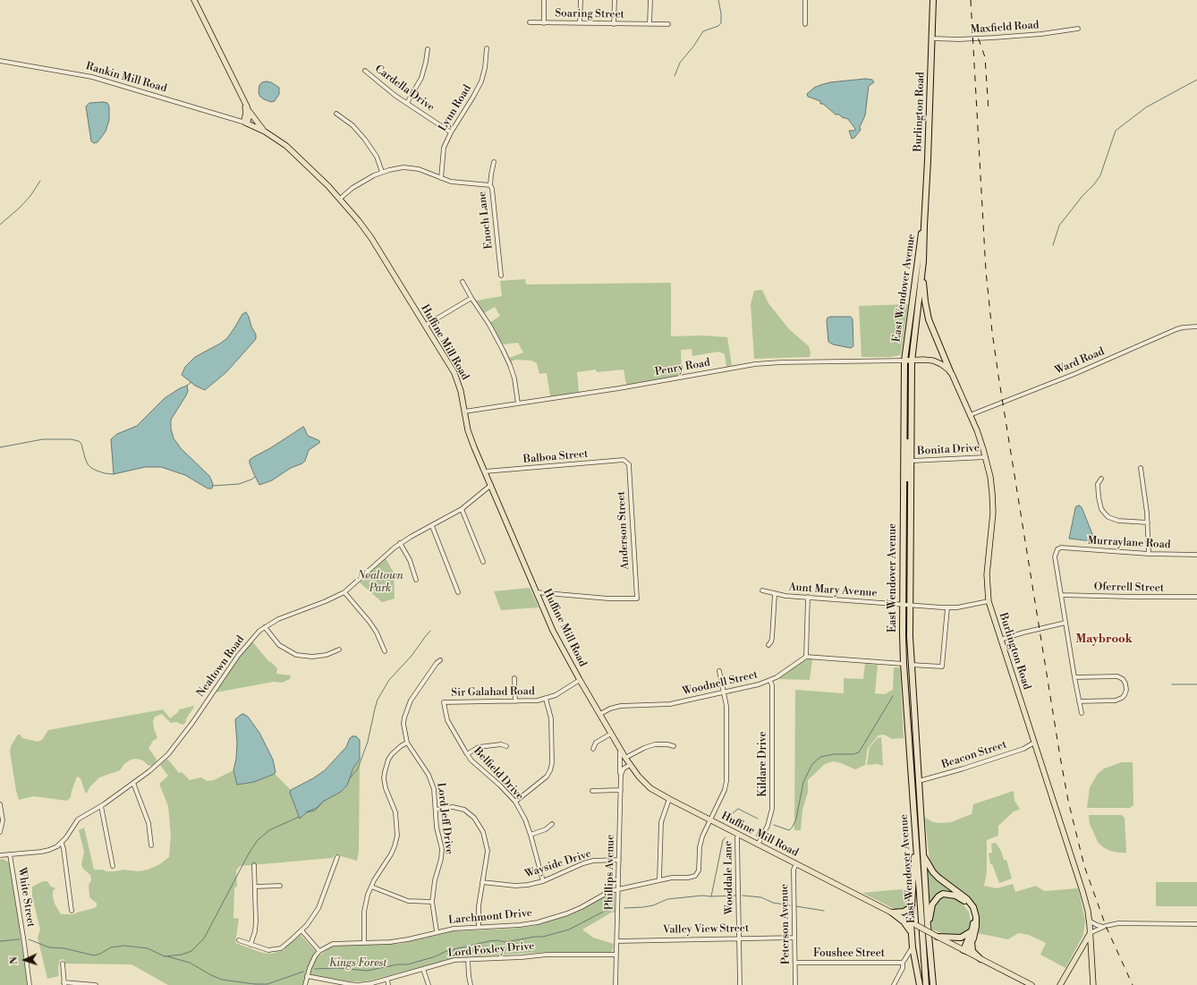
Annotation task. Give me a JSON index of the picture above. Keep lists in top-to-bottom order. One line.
{"streets":{"highway":["Burlington Road","East Wendover Avenue"],"main road":["Huffine Mill Road"],"street":["Soaring Street","Maxfield Road","Rankin Mill Road","Cardella Drive","Lynn Road","Enoch Lane","Ward Road","Penry Road","Bonita Drive","Balboa Street","Anderson Street","Murraylane Road","Oferrell Street","Aunt Mary Avenue","Nealtown Road","Woodnell Street","Sir Galahad Road","Beacon Street","Kildare Drive","Belfield Drive","Lord Jeff Drive","Wayside Drive","Phillips Avenue","Wooddale Lane","White Street","Larchmont Drive","Peterson Avenue","Valley View Street","Lord Foxley Drive","Foushee Street"]},"crossings":[["Maxfield Road","Burlington Road"],["Rankin Mill Road","Huffine Mill Road"],["Cardella Drive","Lynn Road"],["Burlington Road","East Wendover Avenue"],["Burlington Road","Ward Road"],["Burlington Road","Penry Road"],["Burlington Road","Bonita Drive"],["Burlington Road","Aunt Mary Avenue"],["Burlington Road","Beacon Street"],["East Wendover Avenue","Penry Road"],["East Wendover Avenue","Bonita Drive"],["East Wendover Avenue","Aunt Mary Avenue"],["East Wendover Avenue","Beacon Street"],["Huffine Mill Road","Penry Road"],["Huffine Mill Road","Balboa Street"],["Huffine Mill Road","Anderson Street"],["Huffine Mill Road","Nealtown Road"],["Huffine Mill Road","Woodnell Street"],["Huffine Mill Road","Sir Galahad Road"],["Huffine Mill Road","Kildare Drive"],["Huffine Mill Road","Phillips Avenue"],["Huffine Mill Road","Wooddale Lane"],["Huffine Mill Road","Larchmont Drive"],["Huffine Mill Road","Peterson Avenue"],["Balboa Street","Anderson Street"],["Murraylane Road","Oferrell Street"],["Nealtown Road","White Street"],["Woodnell Street","Kildare Drive"],["Sir Galahad Road","Belfield Drive"],["Belfield Drive","Wayside Drive"],["Lord Jeff Drive","Larchmont Drive"],["Wayside Drive","Phillips Avenue"],["Phillips Avenue","Larchmont Drive"],["Phillips Avenue","Valley View Street"],["Phillips Avenue","Lord Foxley Drive"],["Wooddale Lane","Valley View Street"],["Peterson Avenue","Valley View Street"],["Peterson Avenue","Foushee Street"]],"districts":["Maybrook"],"parks":["Nealtown Park","Kings Forest"],"north":"left"}
